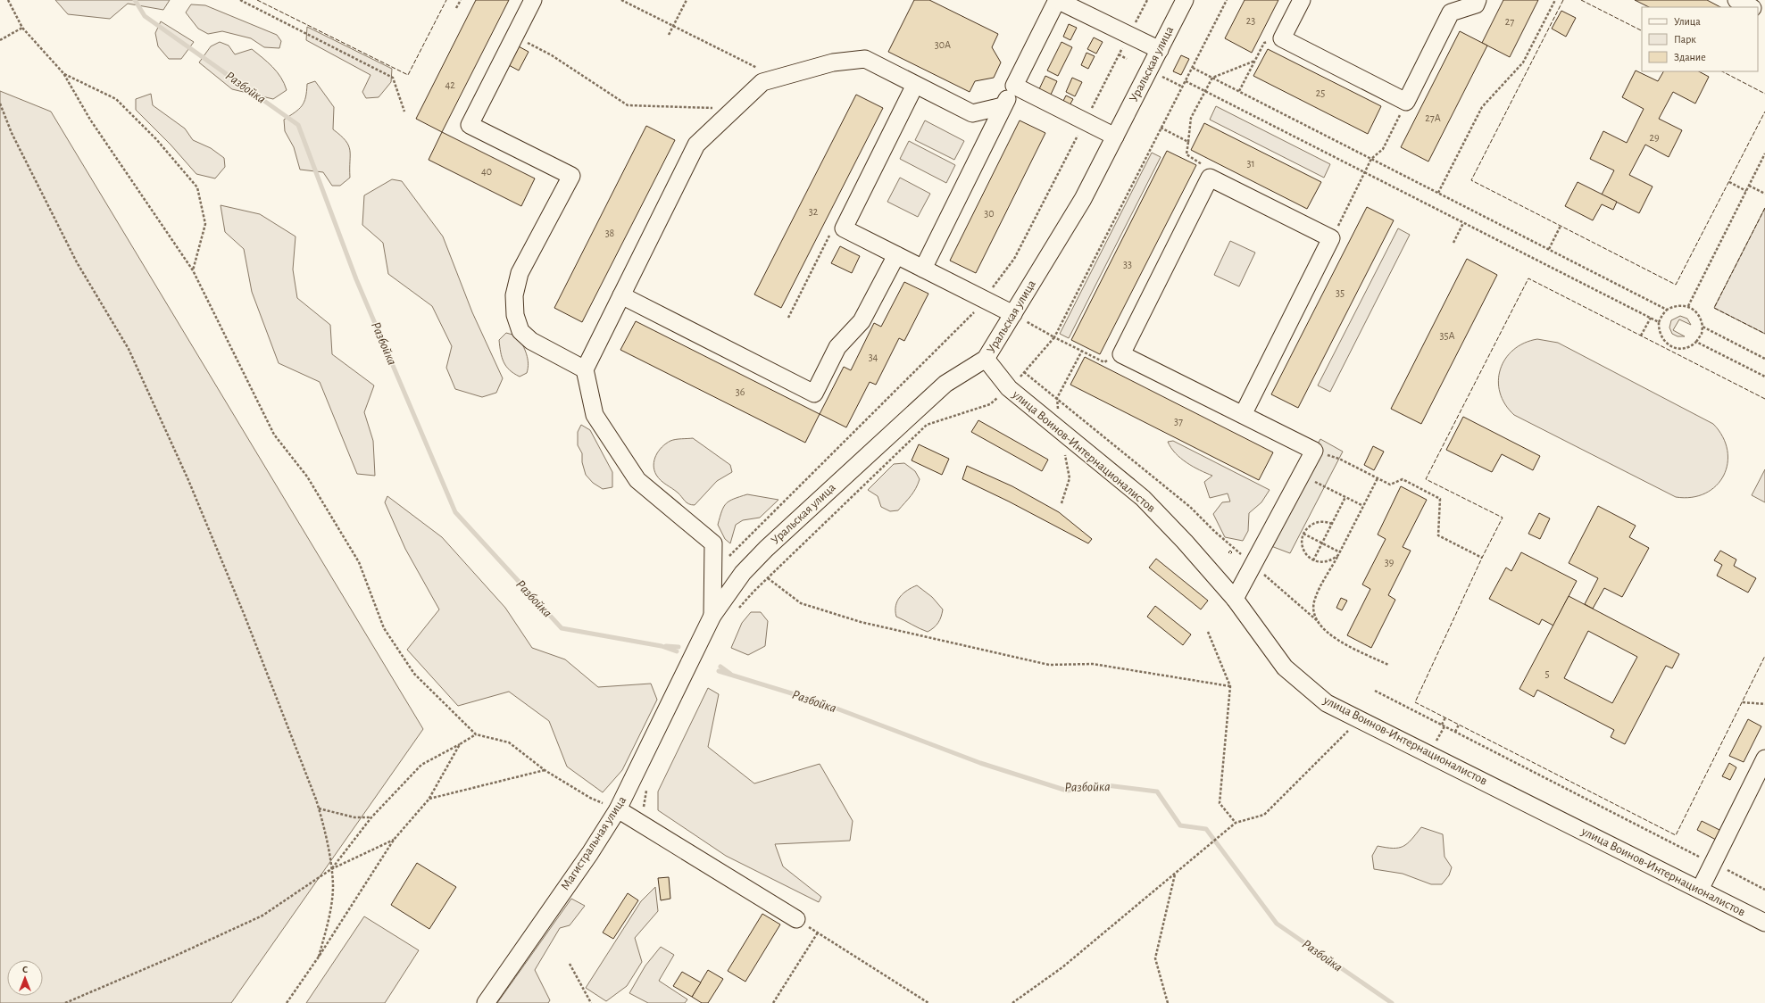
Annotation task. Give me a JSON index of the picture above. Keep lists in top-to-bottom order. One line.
{"streets":{"street":["Уральская улица","улица Воинов-Интернационалистов","Магистральная улица"]},"crossings":[["Уральская улица","улица Воинов-Интернационалистов"],["Уральская улица","Магистральная улица"]],"water":["Разбойка"],"house_numbers":["23","27","30А","42","25","27А","29","31","40","32","30","38","33","35","35А","34","36","37","39","5"],"legend":["Улица","Парк","Здание"],"north":"top"}
